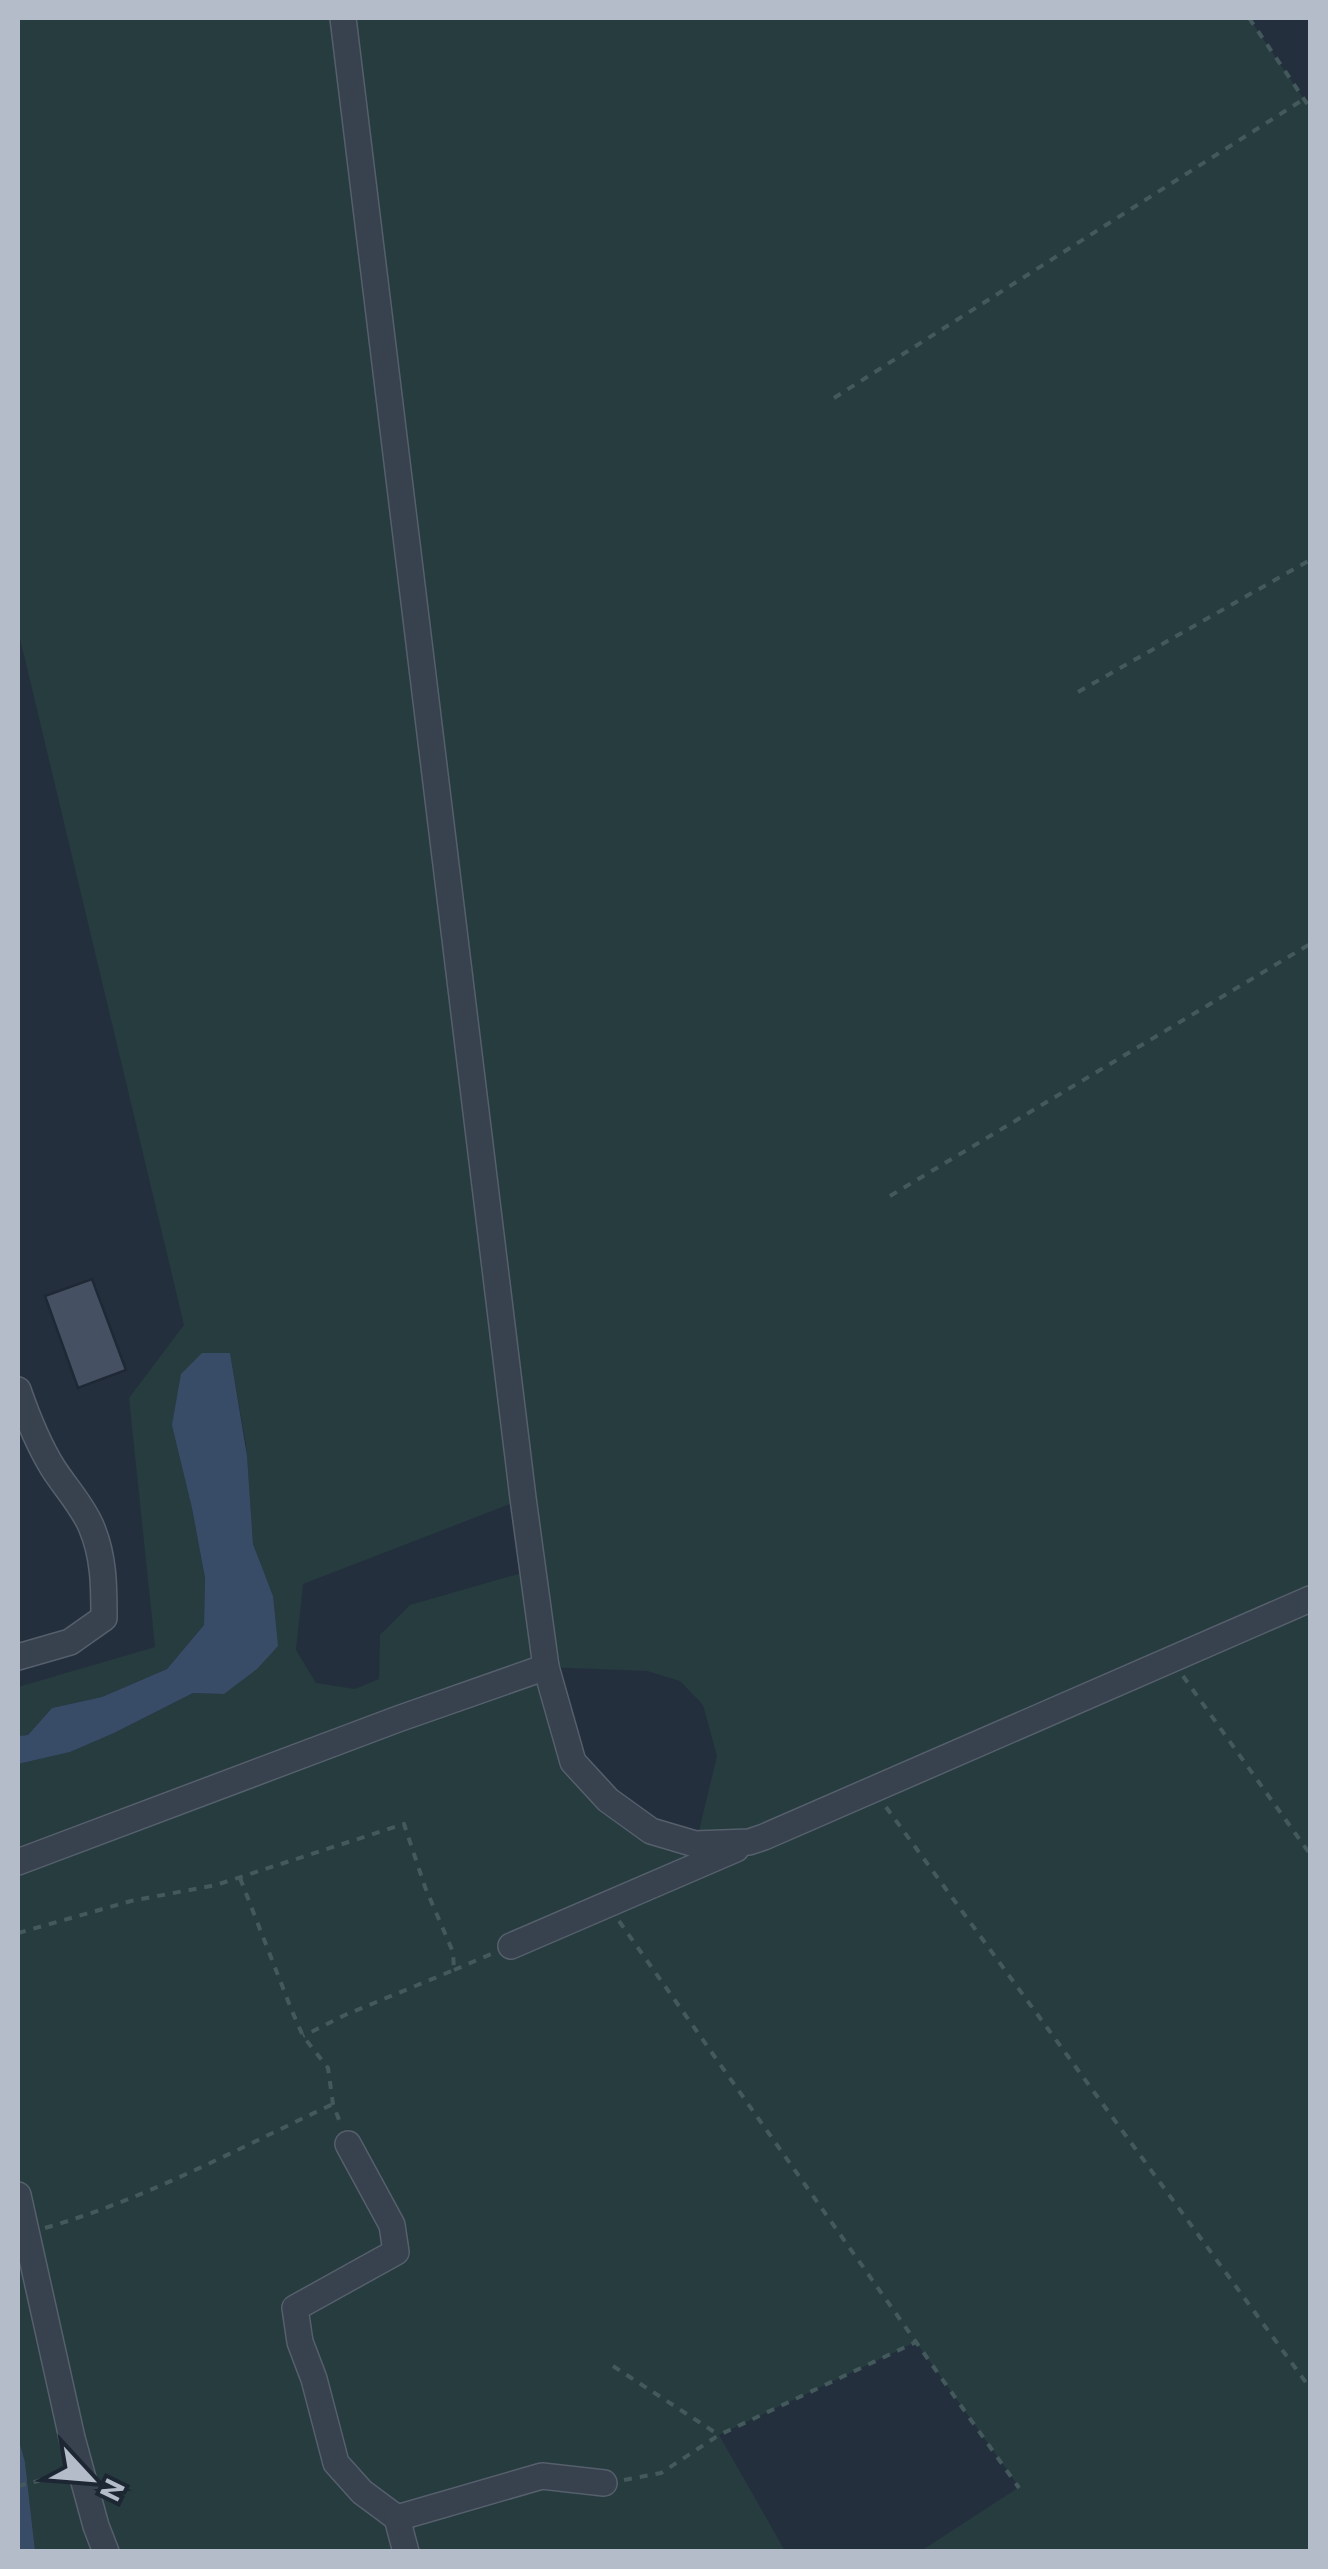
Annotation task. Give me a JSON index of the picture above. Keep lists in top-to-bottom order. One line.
{"north":"bottom right"}
